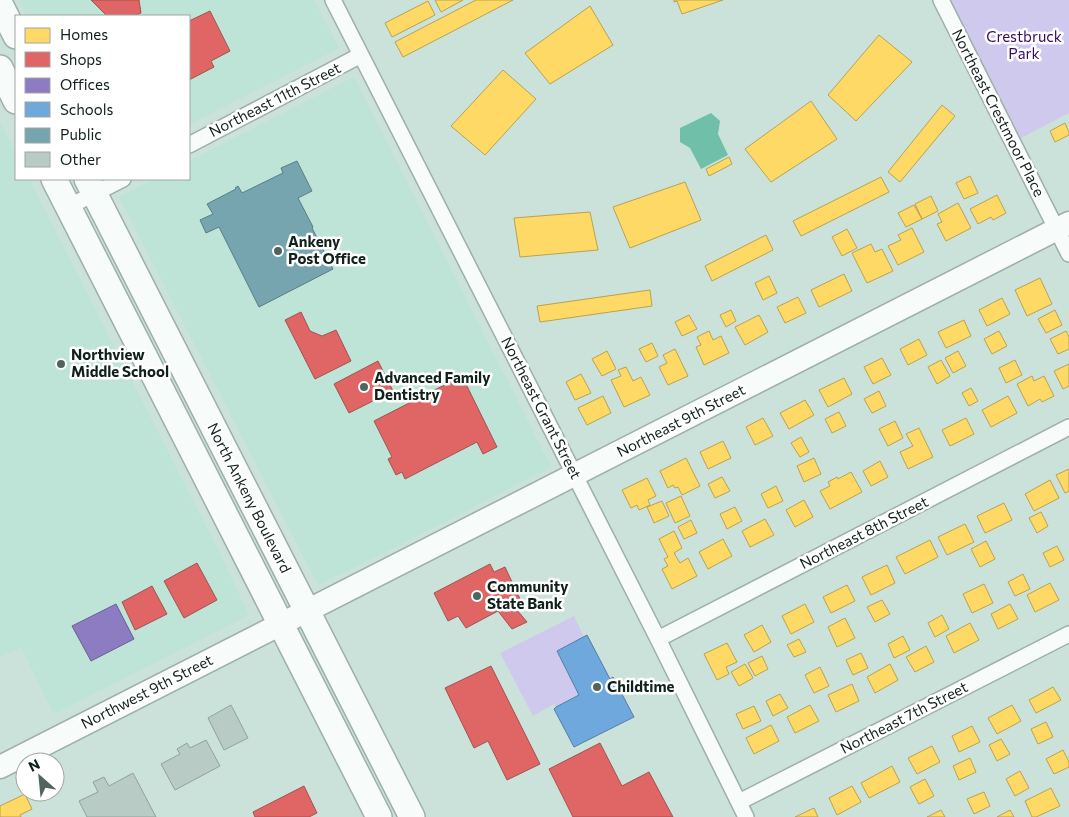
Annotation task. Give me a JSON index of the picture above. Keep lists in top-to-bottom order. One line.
{"streets":{"main road":["North Ankeny Boulevard"],"street":["Northeast 11th Street","Northeast Crestmoor Place","Northeast Grant Street","Northeast 9th Street","Northeast 8th Street","Northwest 9th Street","Northeast 7th Street"]},"crossings":[["Northeast 11th Street","Northeast Grant Street"],["Northeast Crestmoor Place","Northeast 9th Street"],["Northeast Grant Street","Northeast 9th Street"],["Northeast Grant Street","Northeast 8th Street"],["Northeast Grant Street","Northeast 7th Street"],["Northeast 9th Street","North Ankeny Boulevard"],["Northeast 9th Street","Northwest 9th Street"],["North Ankeny Boulevard","Northwest 9th Street"]],"parks":["Crestbruck Park"],"places":["Ankeny Post Office","Northview Middle School","Advanced Family Dentistry","Community State Bank","Childtime"],"legend":["Homes","Shops","Offices","Schools","Public","Other"],"north":"top left"}
